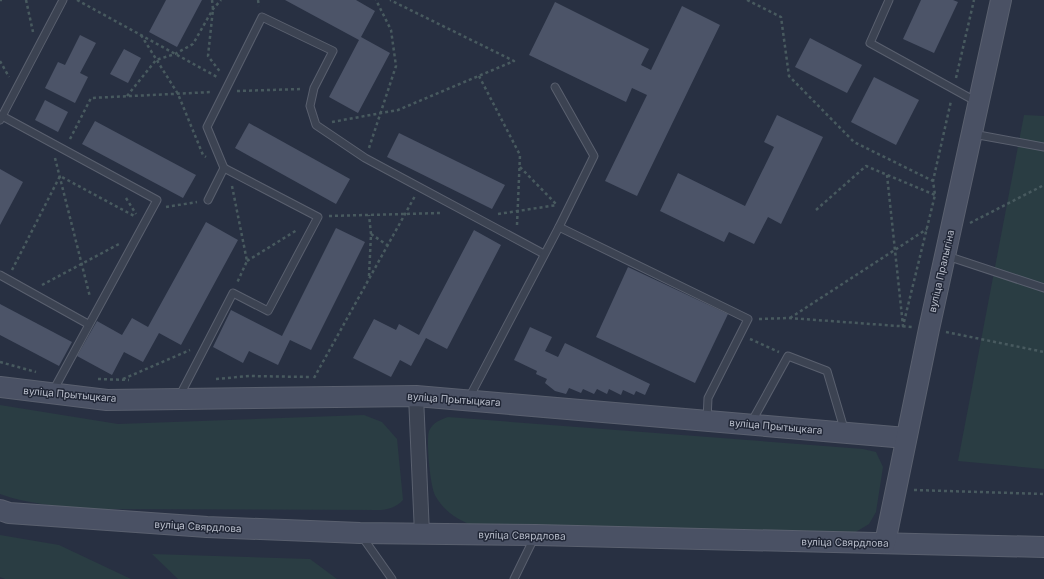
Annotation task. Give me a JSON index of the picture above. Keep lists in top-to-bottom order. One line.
{"streets":{"street":["вуліца Пралыгіна","вуліца Прытыцкага","вуліца Свярдлова"]},"crossings":[["вуліца Пралыгіна","вуліца Прытыцкага"],["вуліца Пралыгіна","вуліца Свярдлова"]]}
